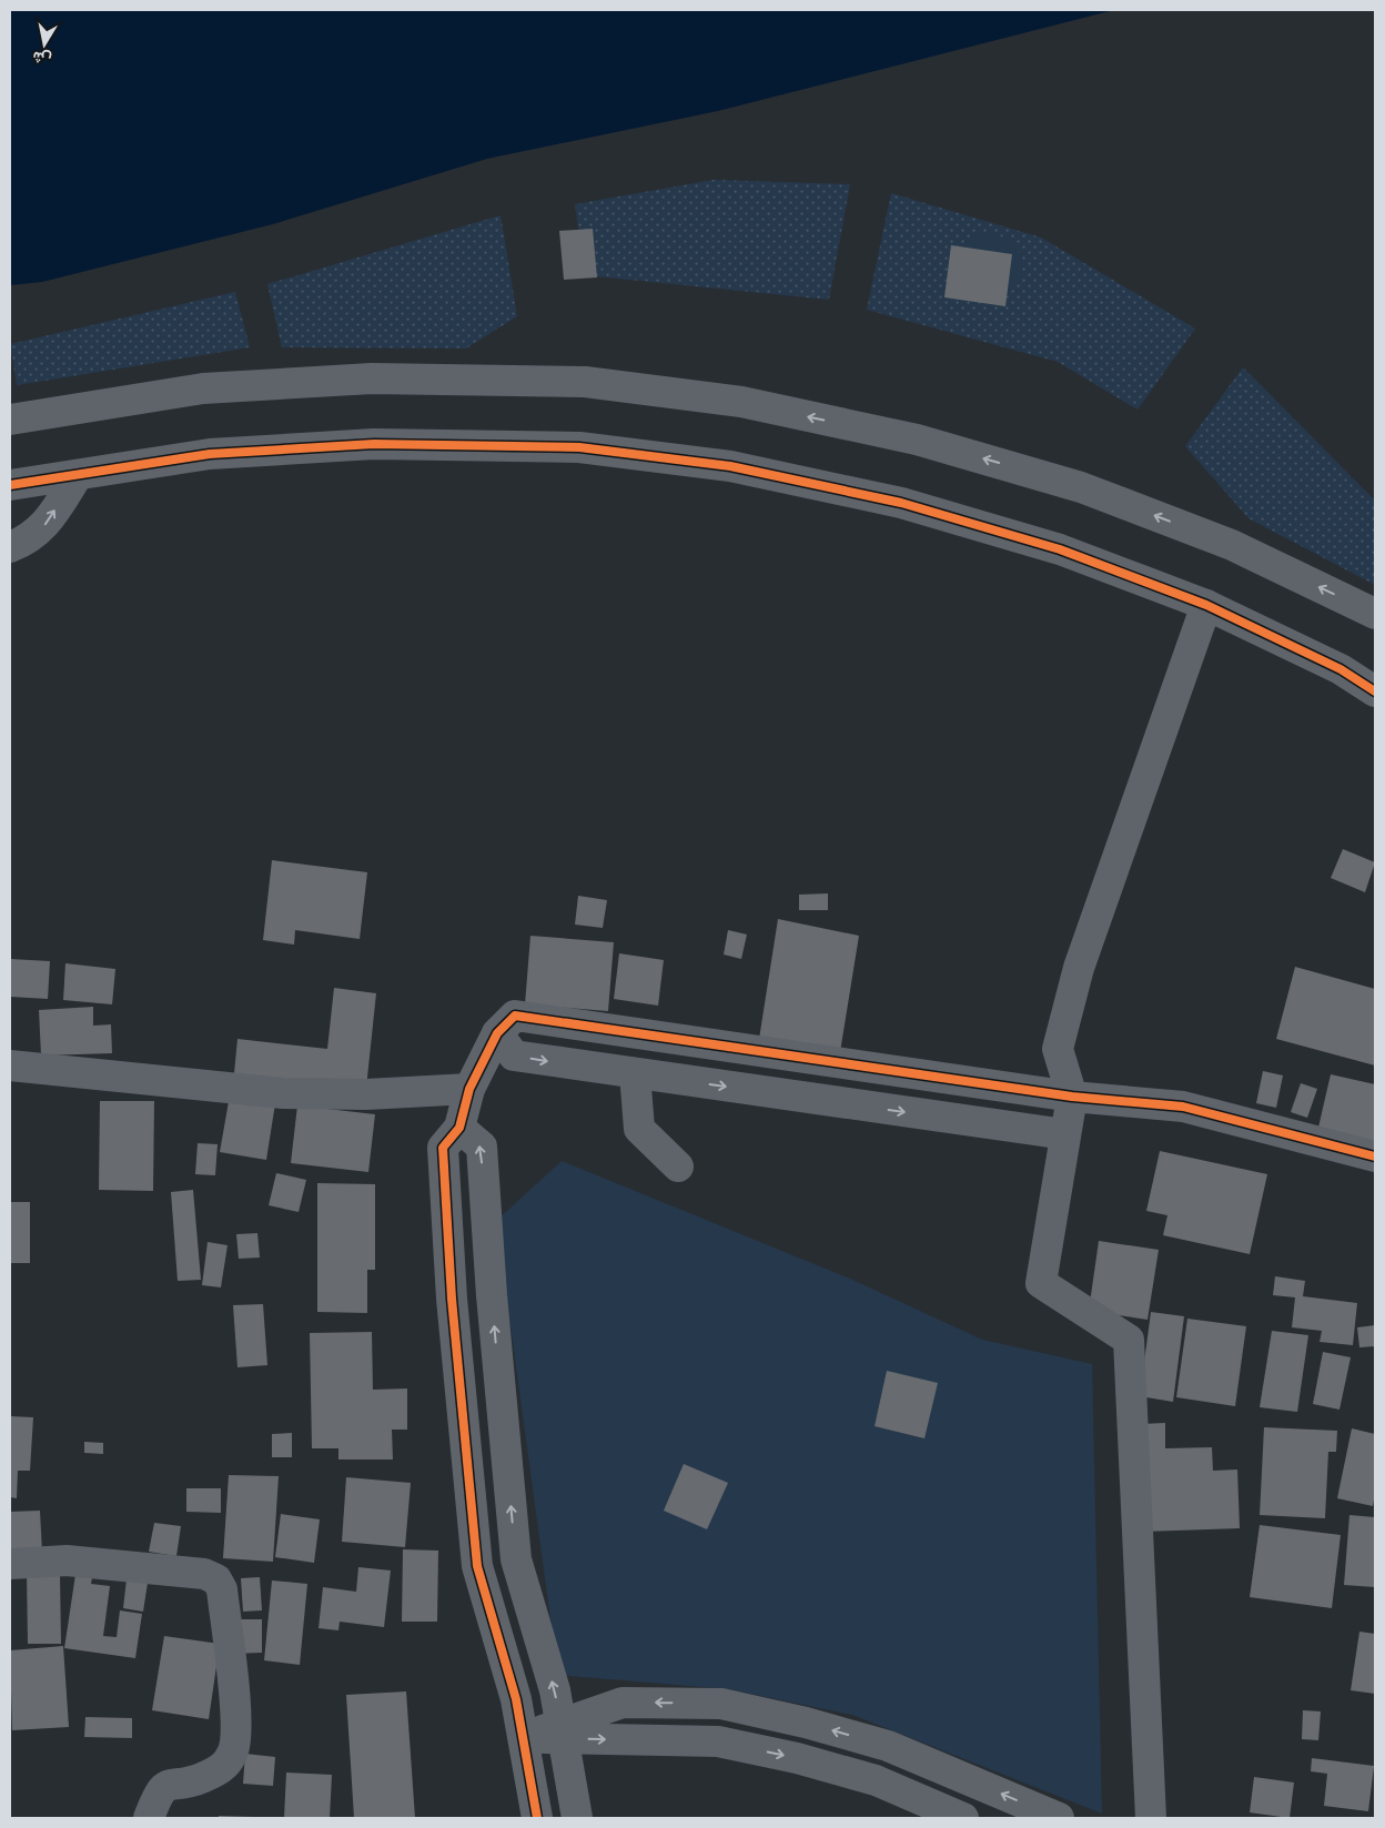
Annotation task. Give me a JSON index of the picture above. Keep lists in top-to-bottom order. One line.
{"north":"bottom"}
